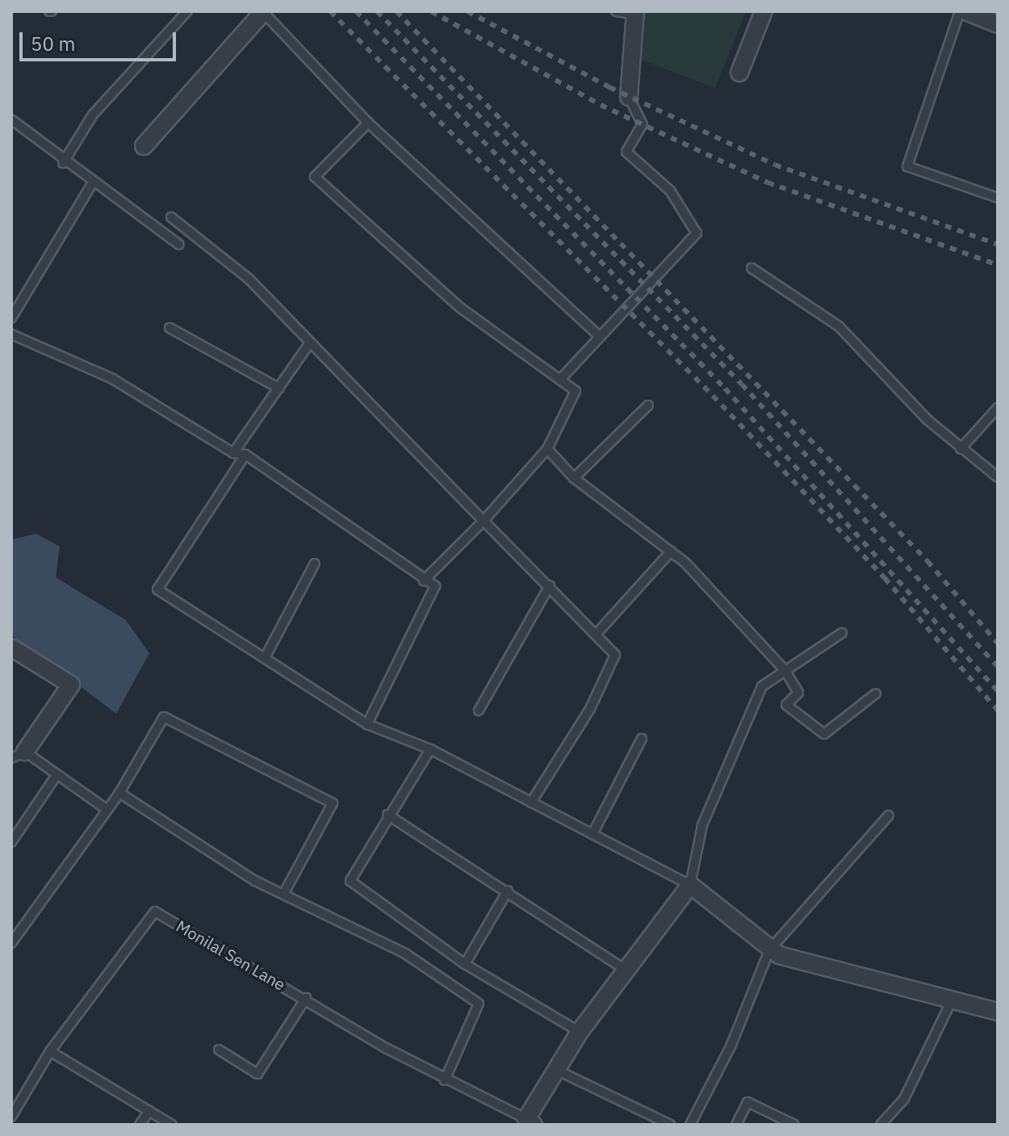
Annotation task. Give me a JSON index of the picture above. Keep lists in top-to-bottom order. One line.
{"streets":{"lane":["Monilal Sen Lane"]},"scale_bar":"50 m"}
